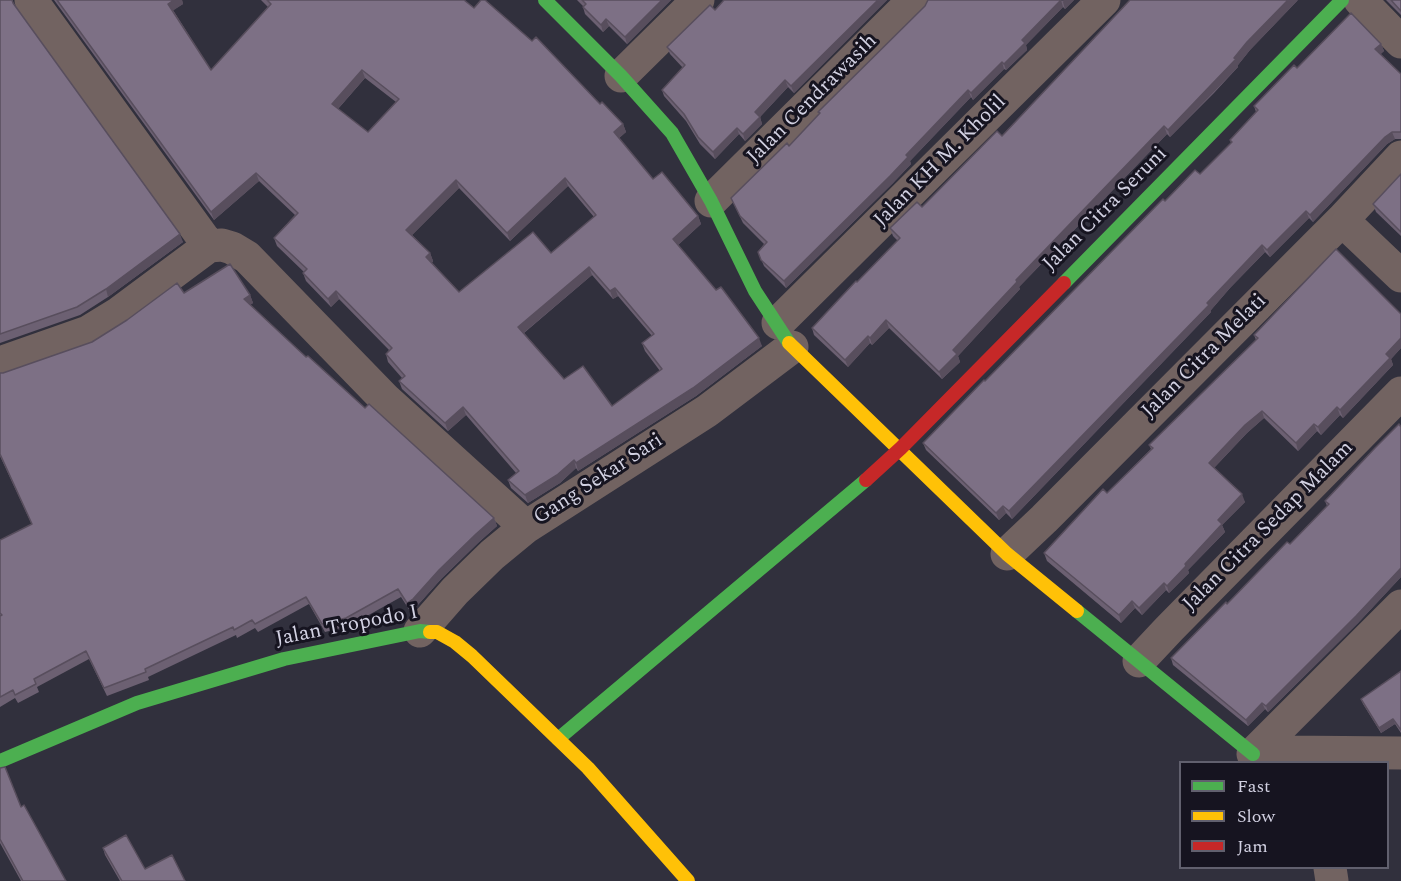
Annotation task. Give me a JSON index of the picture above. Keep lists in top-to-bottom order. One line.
{"streets":{"street":["Jalan Cendrawasih","Jalan KH M. Kholil","Jalan Citra Seruni","Jalan Citra Melati","Gang Sekar Sari","Jalan Citra Sedap Malam","Jalan Tropodo I"]},"crossings":[["Jalan KH M. Kholil","Gang Sekar Sari"],["Jalan Citra Seruni","Jalan Tropodo I"],["Gang Sekar Sari","Jalan Tropodo I"]],"legend":["Fast","Slow","Jam"]}
